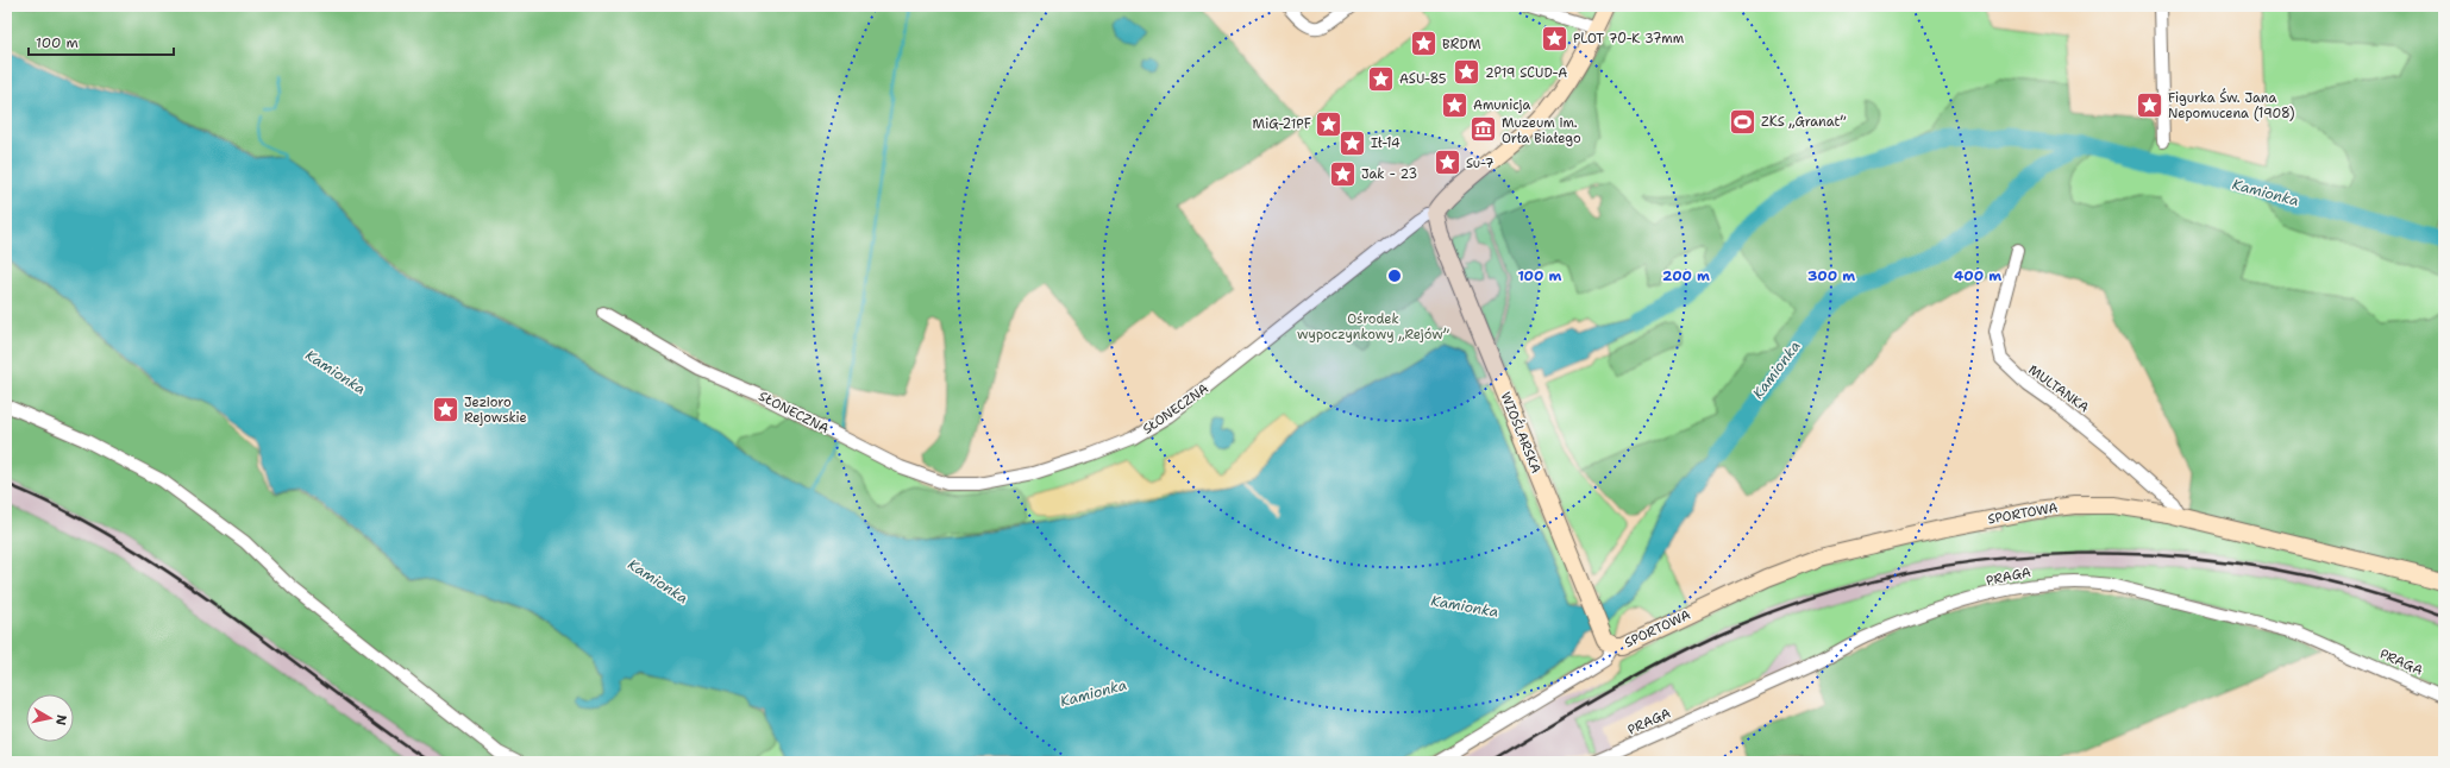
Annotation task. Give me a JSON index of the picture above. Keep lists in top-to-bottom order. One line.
{"streets":{"street":["MULTANKA","SŁONECZNA","WIOŚLARSKA","SPORTOWA","PRAGA"]},"crossings":[["MULTANKA","SPORTOWA"],["SŁONECZNA","WIOŚLARSKA"],["WIOŚLARSKA","SPORTOWA"]],"water":["Kamionka"],"parks":["Ośrodek wypoczynkowy „Rejów”"],"places":{"place":["PLOT 70-K 37mm","BRDM","2P19 SCUD-A","ASU-85","Amunicja","Figurka Św. Jana Nepomucena (1908)","MiG-21PF","Ił-14","Su-7","Jak - 23","Jezioro Rejowskie"],"sports":["ZKS „Granat”"],"museum":["Muzeum im. Orła Białego"]},"scale_bar":"100 m","north":"right","rings":["100 m","200 m","300 m","400 m"]}
